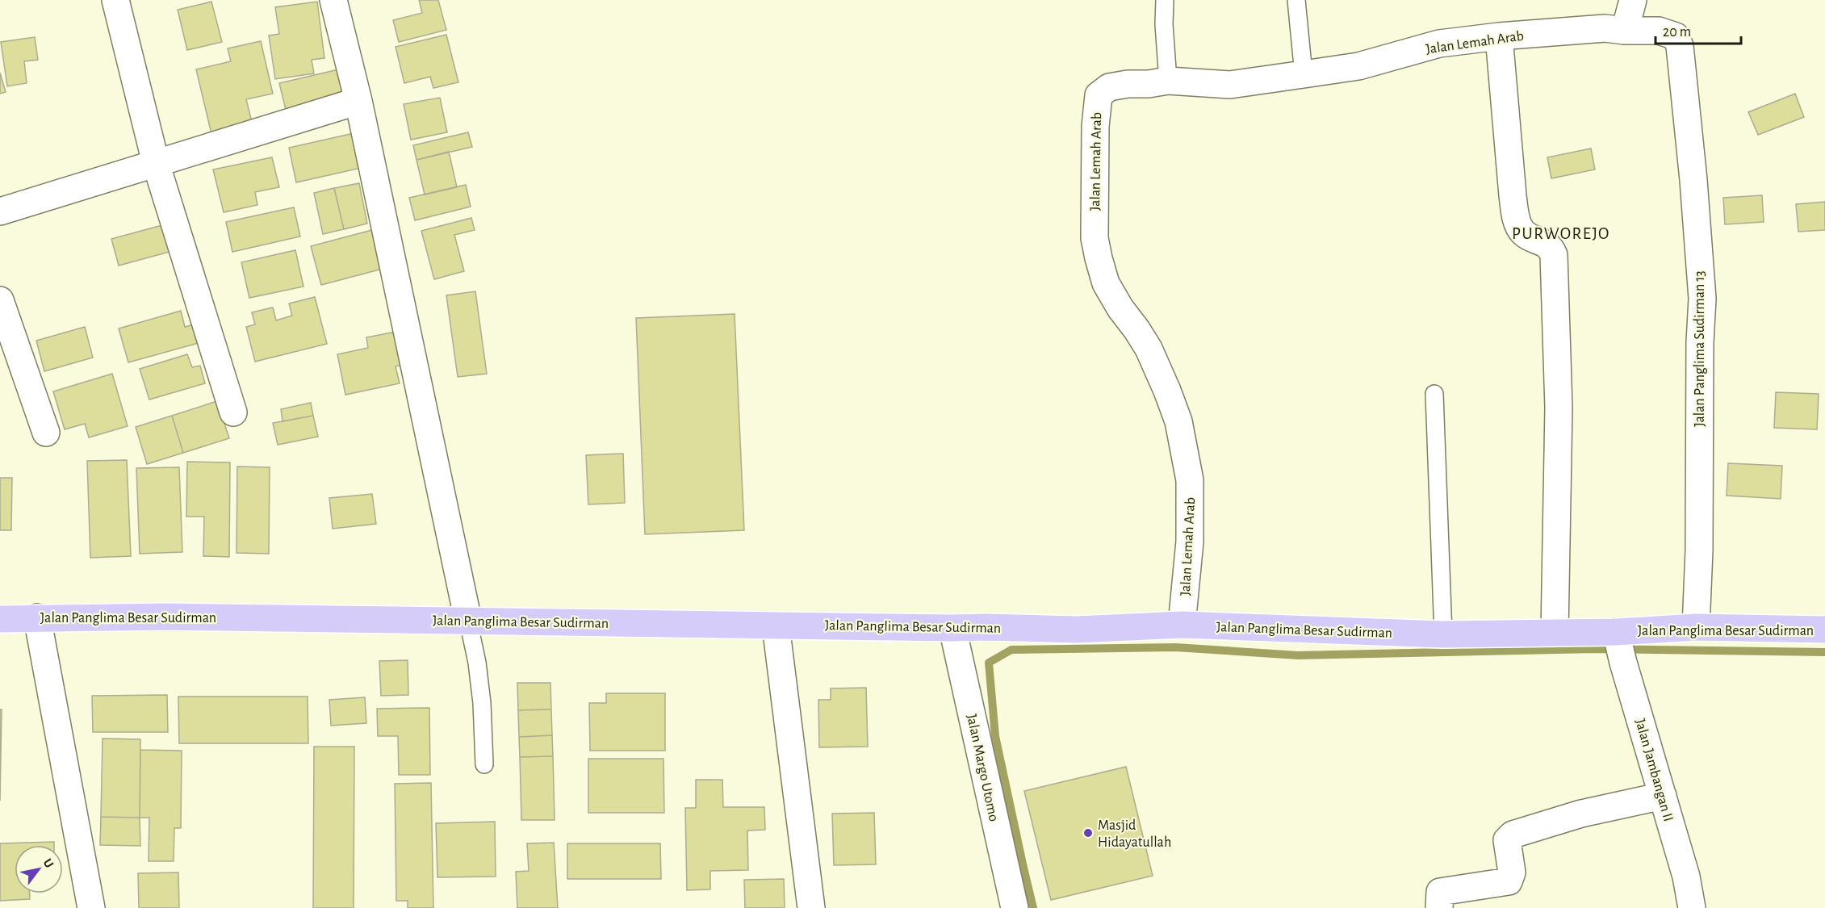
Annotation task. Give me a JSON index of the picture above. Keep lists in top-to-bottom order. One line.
{"streets":{"main road":["Jalan Panglima Besar Sudirman"],"street":["Jalan Lemah Arab","Jalan Panglima Sudirman 13","Jalan Margo Utomo","Jalan Jambangan II"]},"crossings":[["Jalan Lemah Arab","Jalan Panglima Sudirman 13"],["Jalan Lemah Arab","Jalan Panglima Besar Sudirman"],["Jalan Panglima Sudirman 13","Jalan Panglima Besar Sudirman"],["Jalan Panglima Besar Sudirman","Jalan Margo Utomo"],["Jalan Panglima Besar Sudirman","Jalan Jambangan II"]],"districts":["PURWOREJO"],"places":["Masjid Hidayatullah"],"scale_bar":"20 m","north":"top right"}
